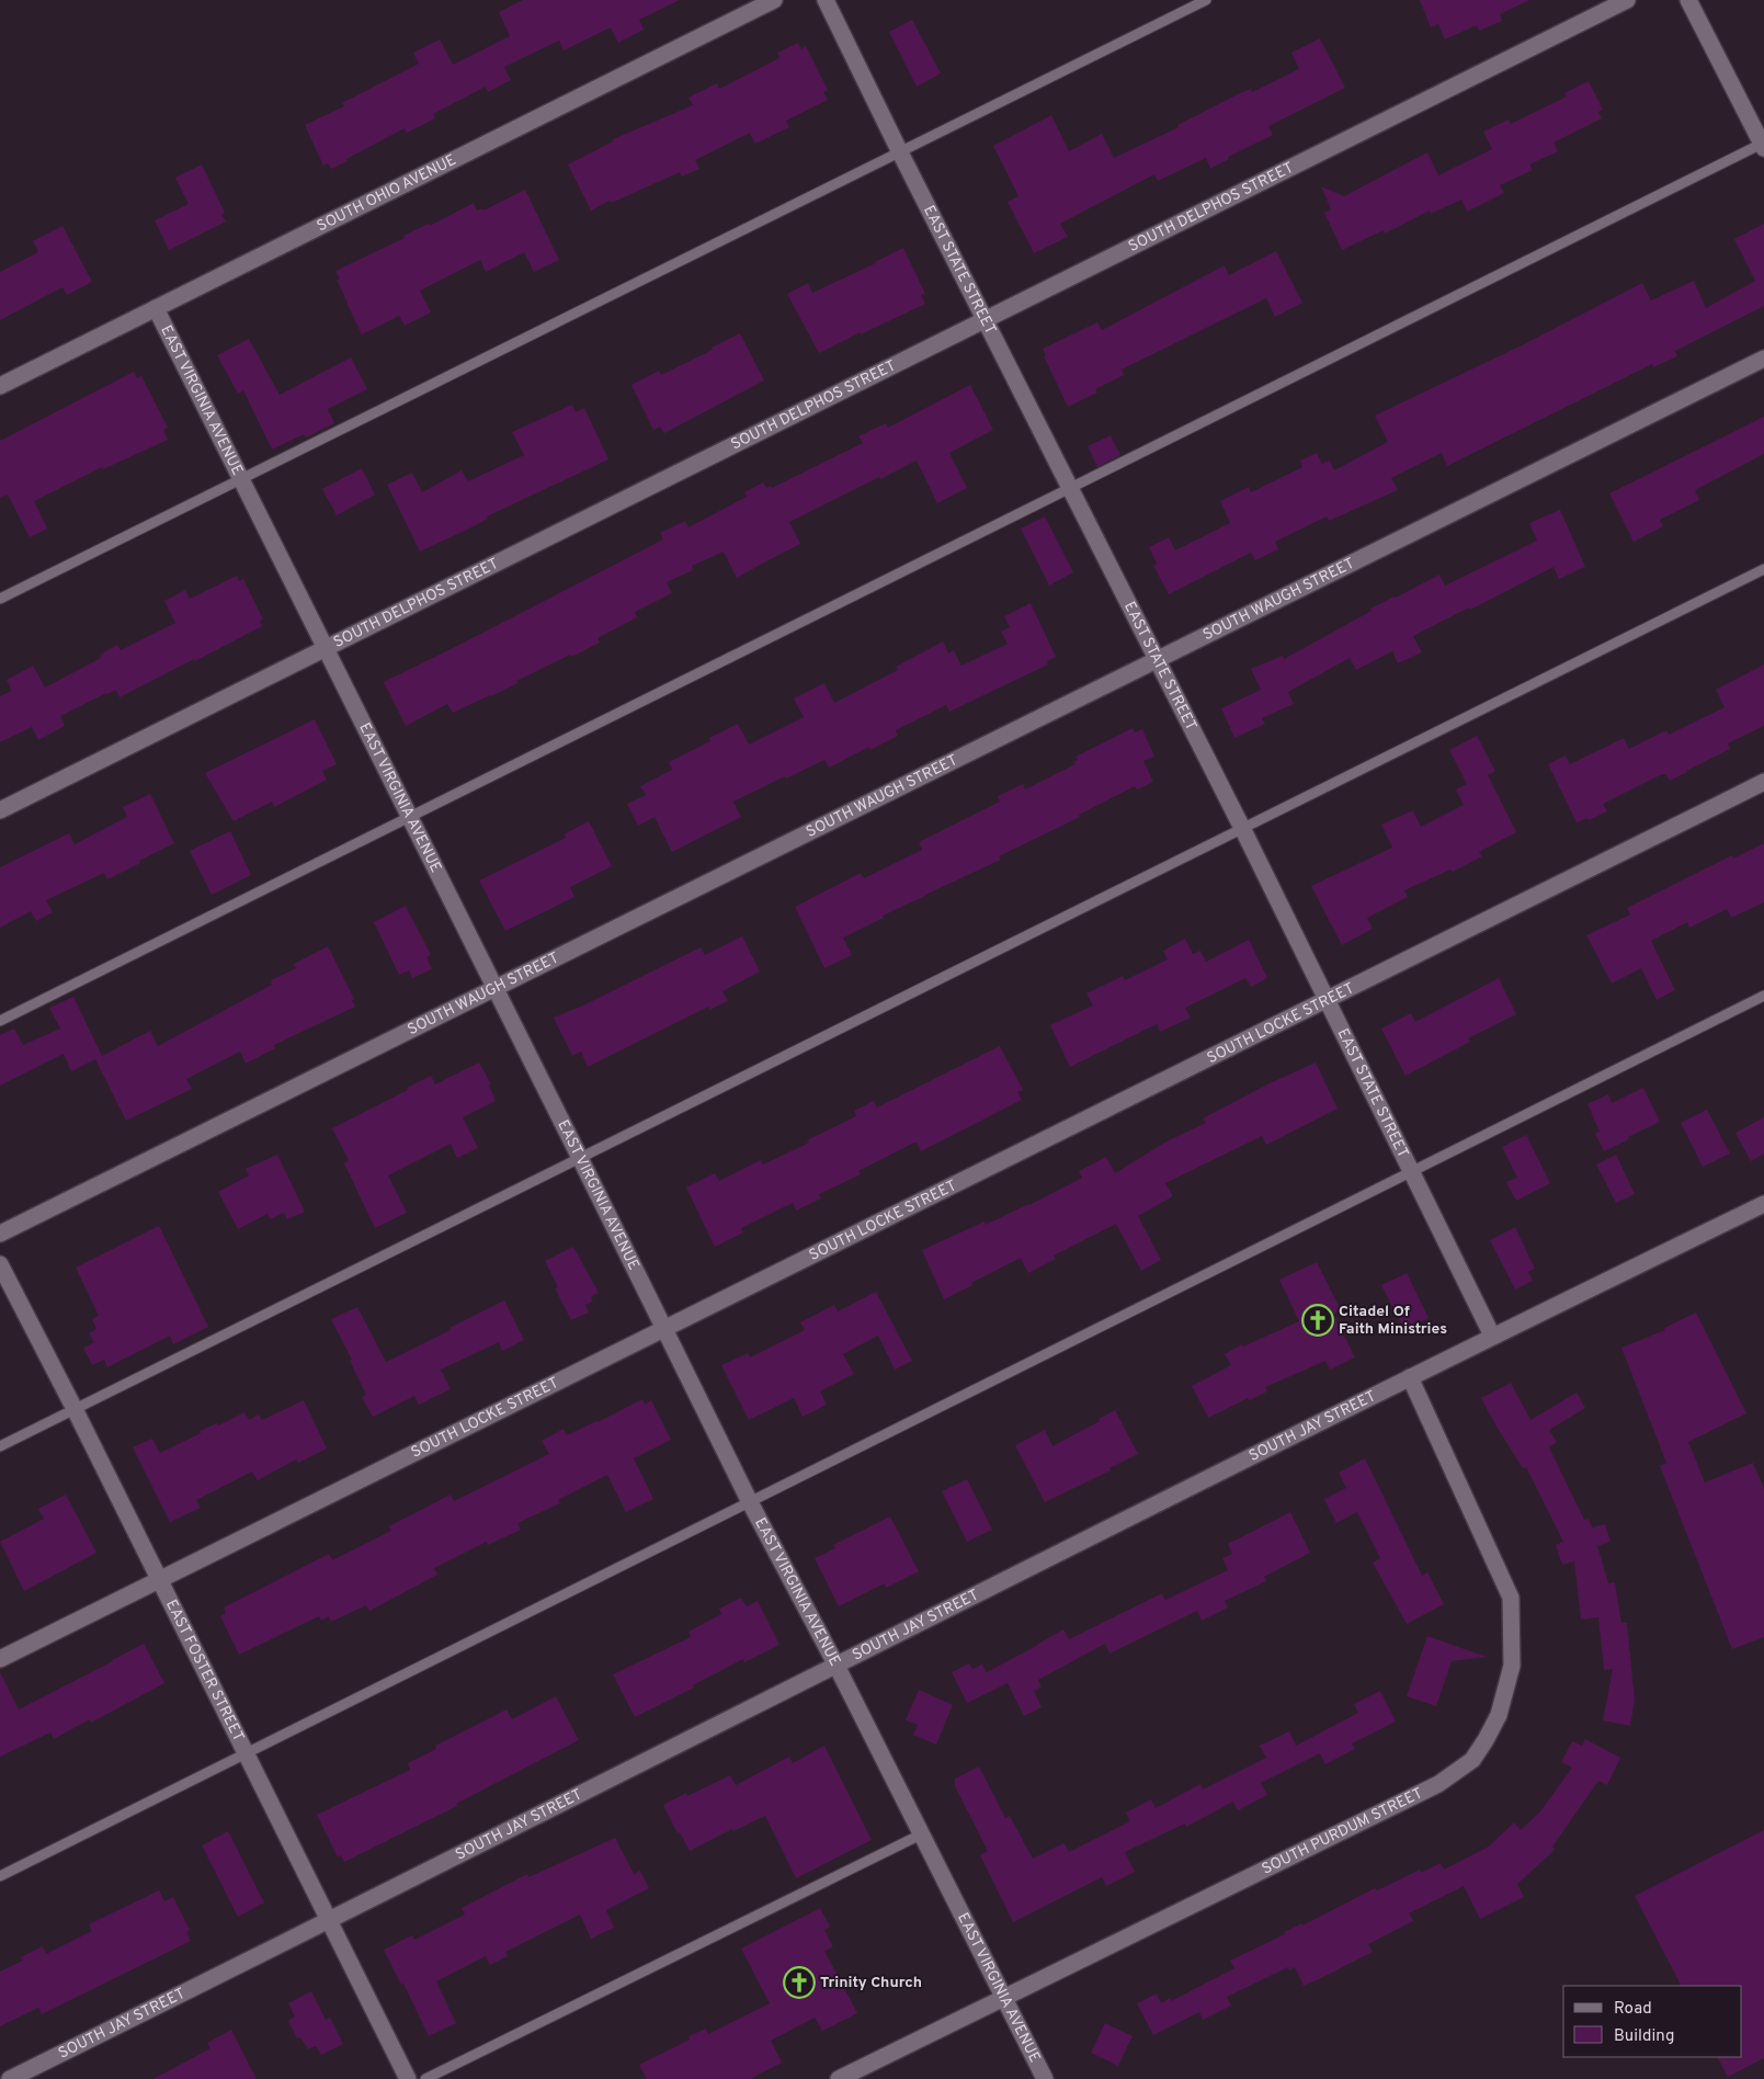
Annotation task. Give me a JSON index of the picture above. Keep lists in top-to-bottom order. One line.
{"streets":{"street":["SOUTH OHIO AVENUE","SOUTH DELPHOS STREET","EAST STATE STREET","EAST VIRGINIA AVENUE","SOUTH WAUGH STREET","SOUTH LOCKE STREET","SOUTH JAY STREET","EAST FOSTER STREET","SOUTH PURDUM STREET"]},"crossings":[["SOUTH OHIO AVENUE","EAST VIRGINIA AVENUE"],["SOUTH DELPHOS STREET","EAST STATE STREET"],["SOUTH DELPHOS STREET","EAST VIRGINIA AVENUE"],["EAST STATE STREET","SOUTH WAUGH STREET"],["EAST STATE STREET","SOUTH LOCKE STREET"],["EAST STATE STREET","SOUTH JAY STREET"],["EAST VIRGINIA AVENUE","SOUTH WAUGH STREET"],["EAST VIRGINIA AVENUE","SOUTH LOCKE STREET"],["EAST VIRGINIA AVENUE","SOUTH JAY STREET"],["EAST VIRGINIA AVENUE","SOUTH PURDUM STREET"],["SOUTH LOCKE STREET","EAST FOSTER STREET"],["SOUTH JAY STREET","EAST FOSTER STREET"],["SOUTH JAY STREET","SOUTH PURDUM STREET"]],"places":{"church":["Citadel Of Faith Ministries","Trinity Church"]},"legend":["Road","Building"]}
